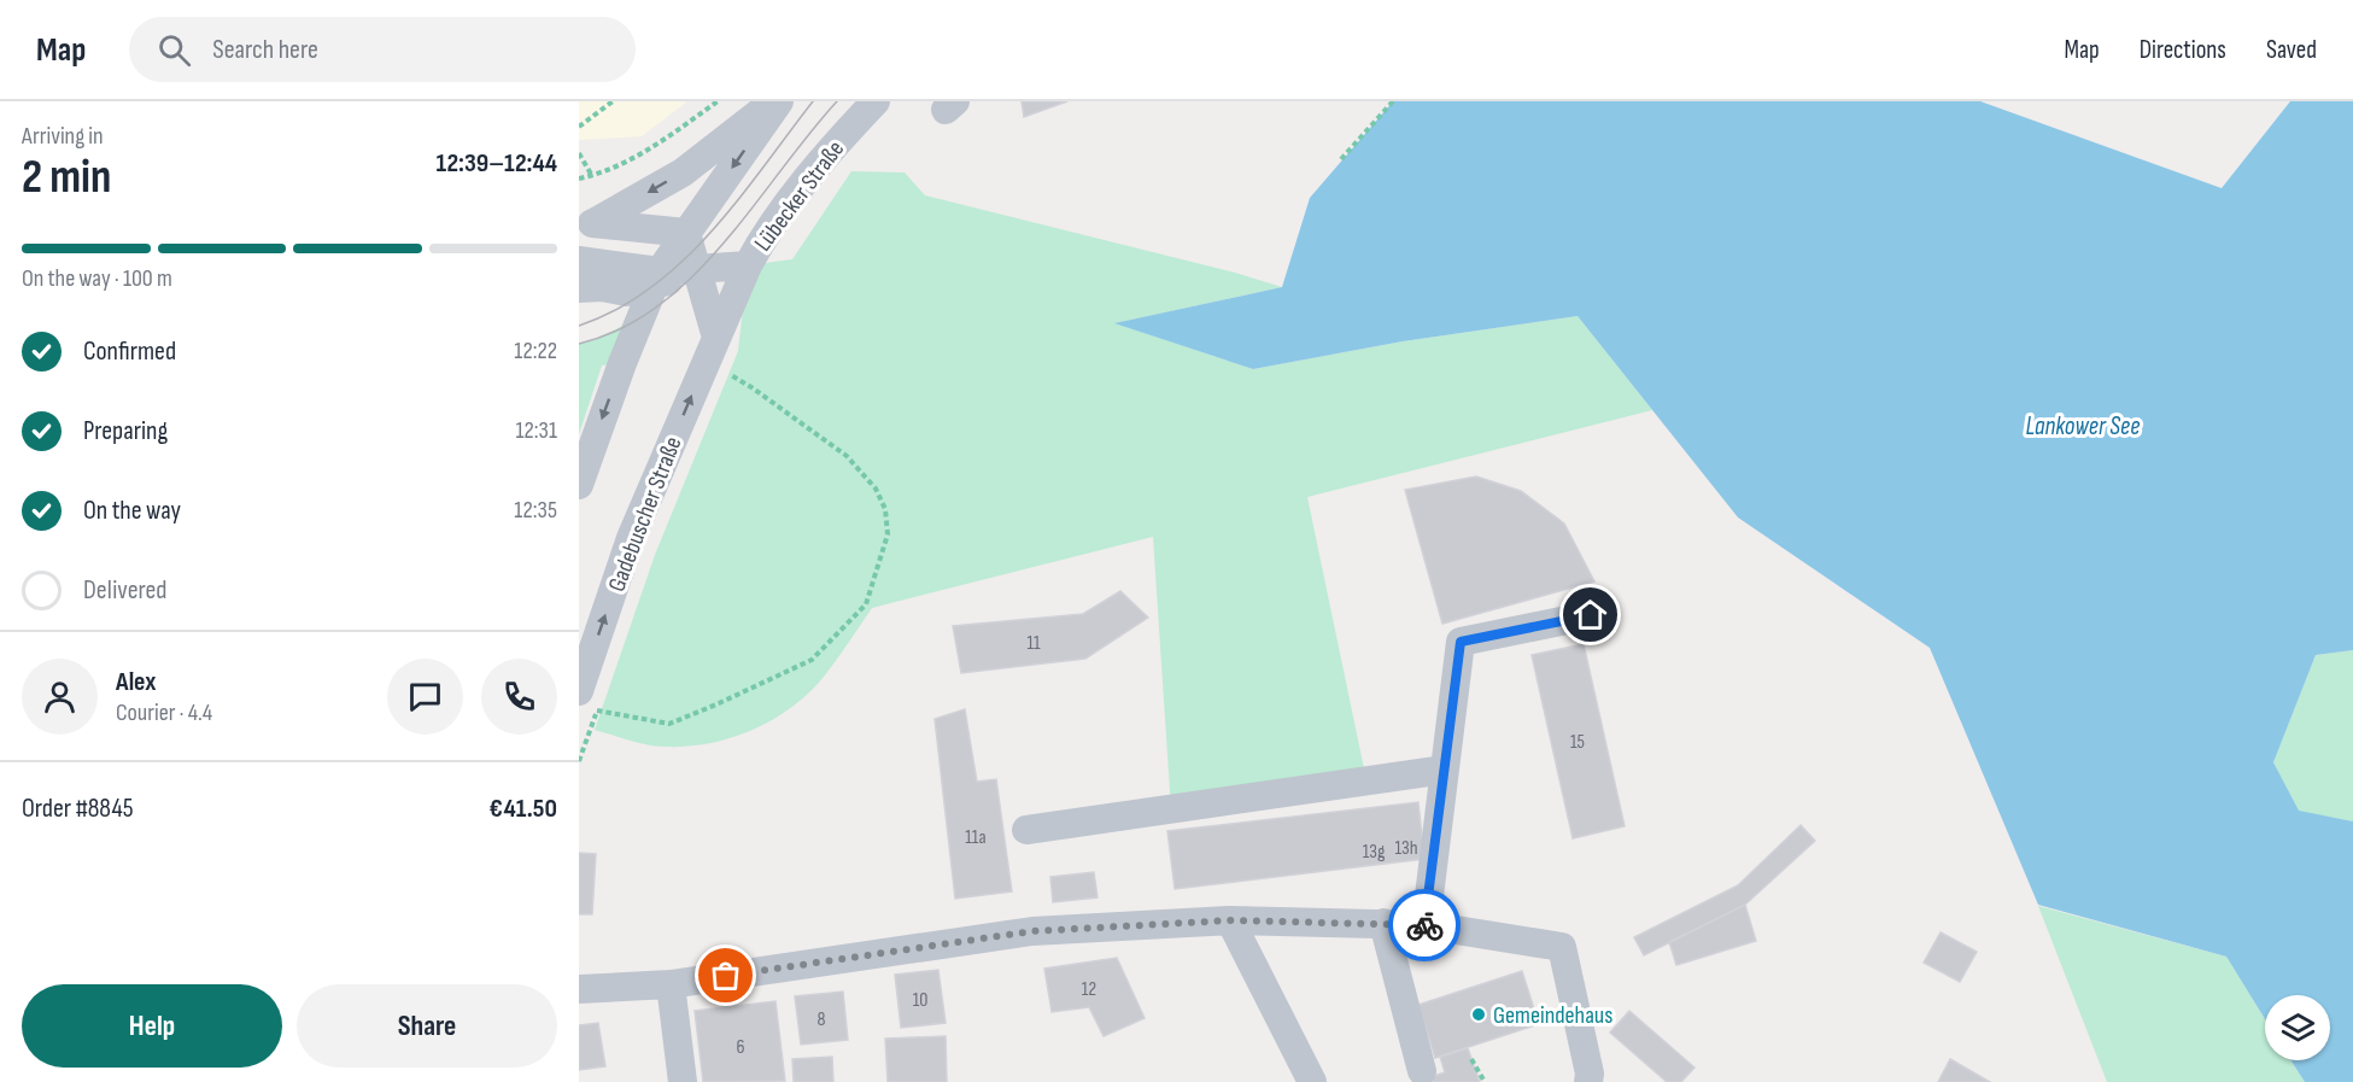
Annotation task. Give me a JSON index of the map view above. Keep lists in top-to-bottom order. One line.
{"streets":{"street":["Lübecker Straße","Gadebuscher Straße"]},"crossings":[["Lübecker Straße","Gadebuscher Straße"]],"water":["Lankower See"],"places":["Gemeindehaus"],"house_numbers":["11","15","11a","13h","13g","12","10","8","6"],"page":{"header":"Map","search":"Search here","nav":["Map","Directions","Saved"],"heading":["2 min","Arriving in","12:39–12:44"],"panel":["Alex","Courier · 4.4","Order #8845","€41.50"],"bar":"On the way · 100 m","list":[["Confirmed","12:22"],["Preparing","12:31"],["On the way","12:35"],"Delivered"],"buttons":["Help","Share"]}}
